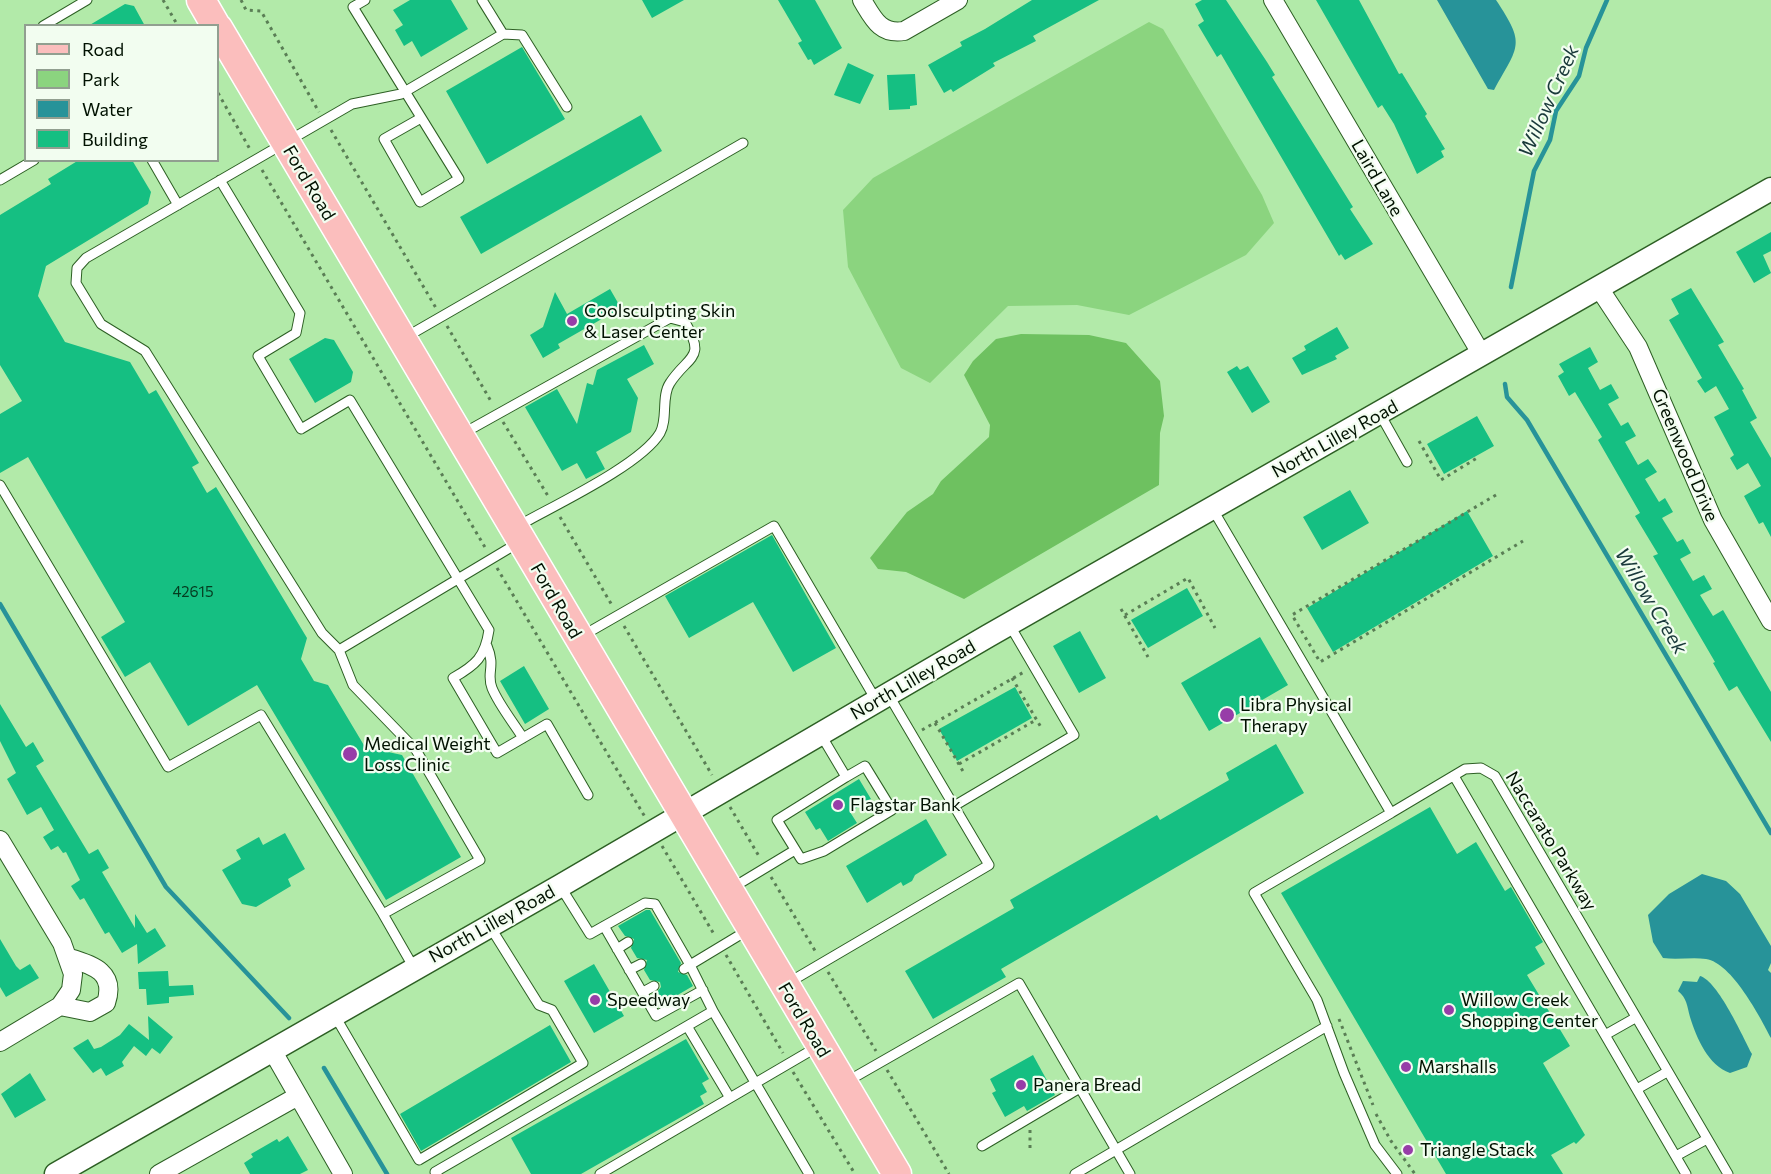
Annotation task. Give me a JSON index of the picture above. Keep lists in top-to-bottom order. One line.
{"streets":{"main road":["Ford Road"],"street":["Laird Lane","North Lilley Road","Greenwood Drive"],"lane":["Naccarato Parkway"]},"crossings":[["Laird Lane","North Lilley Road"],["Ford Road","North Lilley Road"],["North Lilley Road","Greenwood Drive"]],"water":["Willow Creek"],"places":["Coolsculpting Skin & Laser Center","Libra Physical Therapy","Medical Weight Loss Clinic","Flagstar Bank","Speedway","Willow Creek Shopping Center","Marshalls","Panera Bread","Triangle Stack"],"house_numbers":["42615"],"legend":["Road","Park","Water","Building"]}
